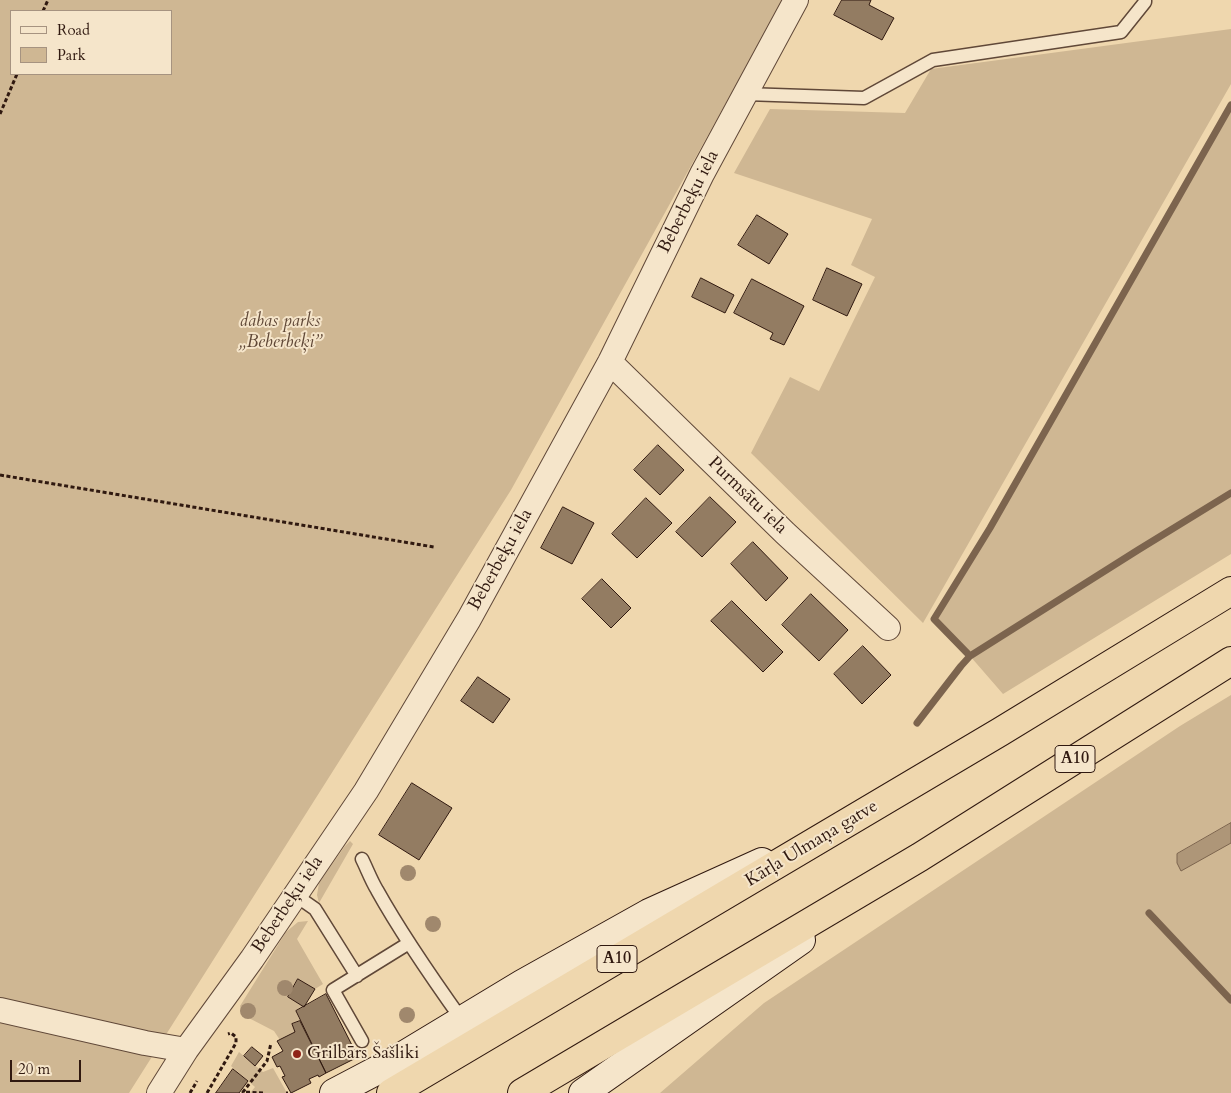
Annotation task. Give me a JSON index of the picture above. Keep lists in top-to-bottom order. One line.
{"streets":{"highway":["A10","Kārļa Ulmaņa gatve"],"street":["Beberbeķu iela","Purmsātu iela"]},"crossings":[["Beberbeķu iela","Purmsātu iela"]],"parks":["dabas parks „Beberbeķi”"],"places":["Grilbārs Šašliki"],"legend":["Road","Park"],"scale_bar":"20 m"}
